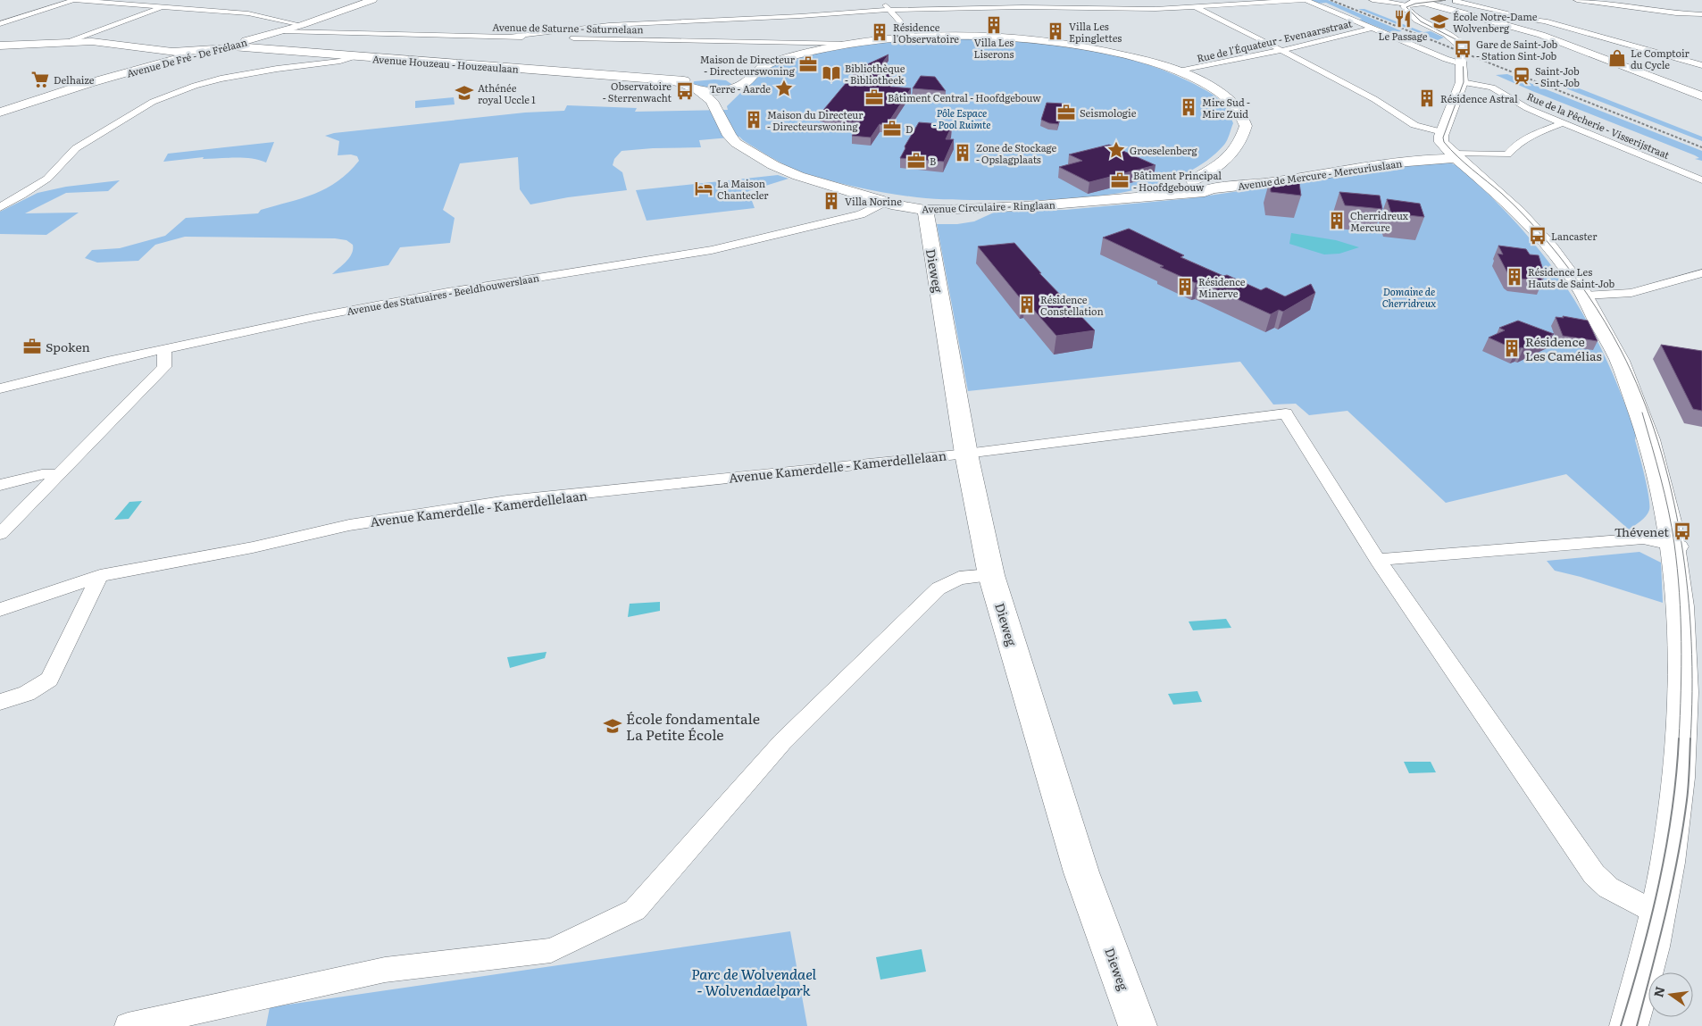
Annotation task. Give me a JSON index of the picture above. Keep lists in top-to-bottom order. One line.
{"streets":{"street":["Avenue de Saturne - Saturnelaan","Rue de l'Équateur - Evenaarsstraat","Avenue De Fré - De Frélaan","Avenue Houzeau - Houzeaulaan","Rue de la Pêcherie - Visserijstraat","Avenue de Mercure - Mercuriuslaan","Avenue Circulaire - Ringlaan","Dieweg","Avenue des Statuaires - Beeldhouwerslaan","Avenue Kamerdelle - Kamerdellelaan"]},"crossings":[["Avenue de Saturne - Saturnelaan","Avenue De Fré - De Frélaan"],["Avenue de Saturne - Saturnelaan","Avenue Circulaire - Ringlaan"],["Rue de l'Équateur - Evenaarsstraat","Avenue Circulaire - Ringlaan"],["Avenue De Fré - De Frélaan","Avenue Houzeau - Houzeaulaan"],["Avenue de Mercure - Mercuriuslaan","Avenue Circulaire - Ringlaan"],["Avenue Circulaire - Ringlaan","Dieweg"],["Avenue Circulaire - Ringlaan","Avenue des Statuaires - Beeldhouwerslaan"],["Dieweg","Avenue Kamerdelle - Kamerdellelaan"]],"parks":["Pôle Espace - Pool Ruimte","Domaine de Cherridreux","Parc de Wolvendael - Wolvendaelpark"],"places":{"restaurant":["Le Passage"],"school or university":["École Notre-Dame Wolvenberg","Athénée royal Uccle 1","École fondamentale La Petite École"],"building":["Villa Les Liserons","Villa Les Epinglettes","Résidence l'Observatoire","Résidence Astral","Mire Sud - Mire Zuid","Maison du Directeur - Directeurswoning","Zone de Stockage - Opslagplaats","Villa Norine","Cherridreux Mercure","Résidence Les Hauts de Saint-Job","Résidence Minerve","Résidence Constellation","Résidence Les Camélias"],"bus stop":["Gare de Saint-Job - Station Sint-Job","Observatoire - Sterrenwacht","Lancaster","Thévenet"],"shop":["Le Comptoir du Cycle"],"office":["Maison de Directeur - Directeurswoning","Bâtiment Central - Hoofdgebouw","Seismologie","D","B","Bâtiment Principal - Hoofdgebouw","Spoken"],"library":["Bibliothèque - Bibliotheek"],"station":["Saint-Job - Sint-Job"],"supermarket":["Delhaize"],"place":["Terre - Aarde","Groeselenberg"],"hotel":["La Maison Chantecler"]},"north":"left"}
